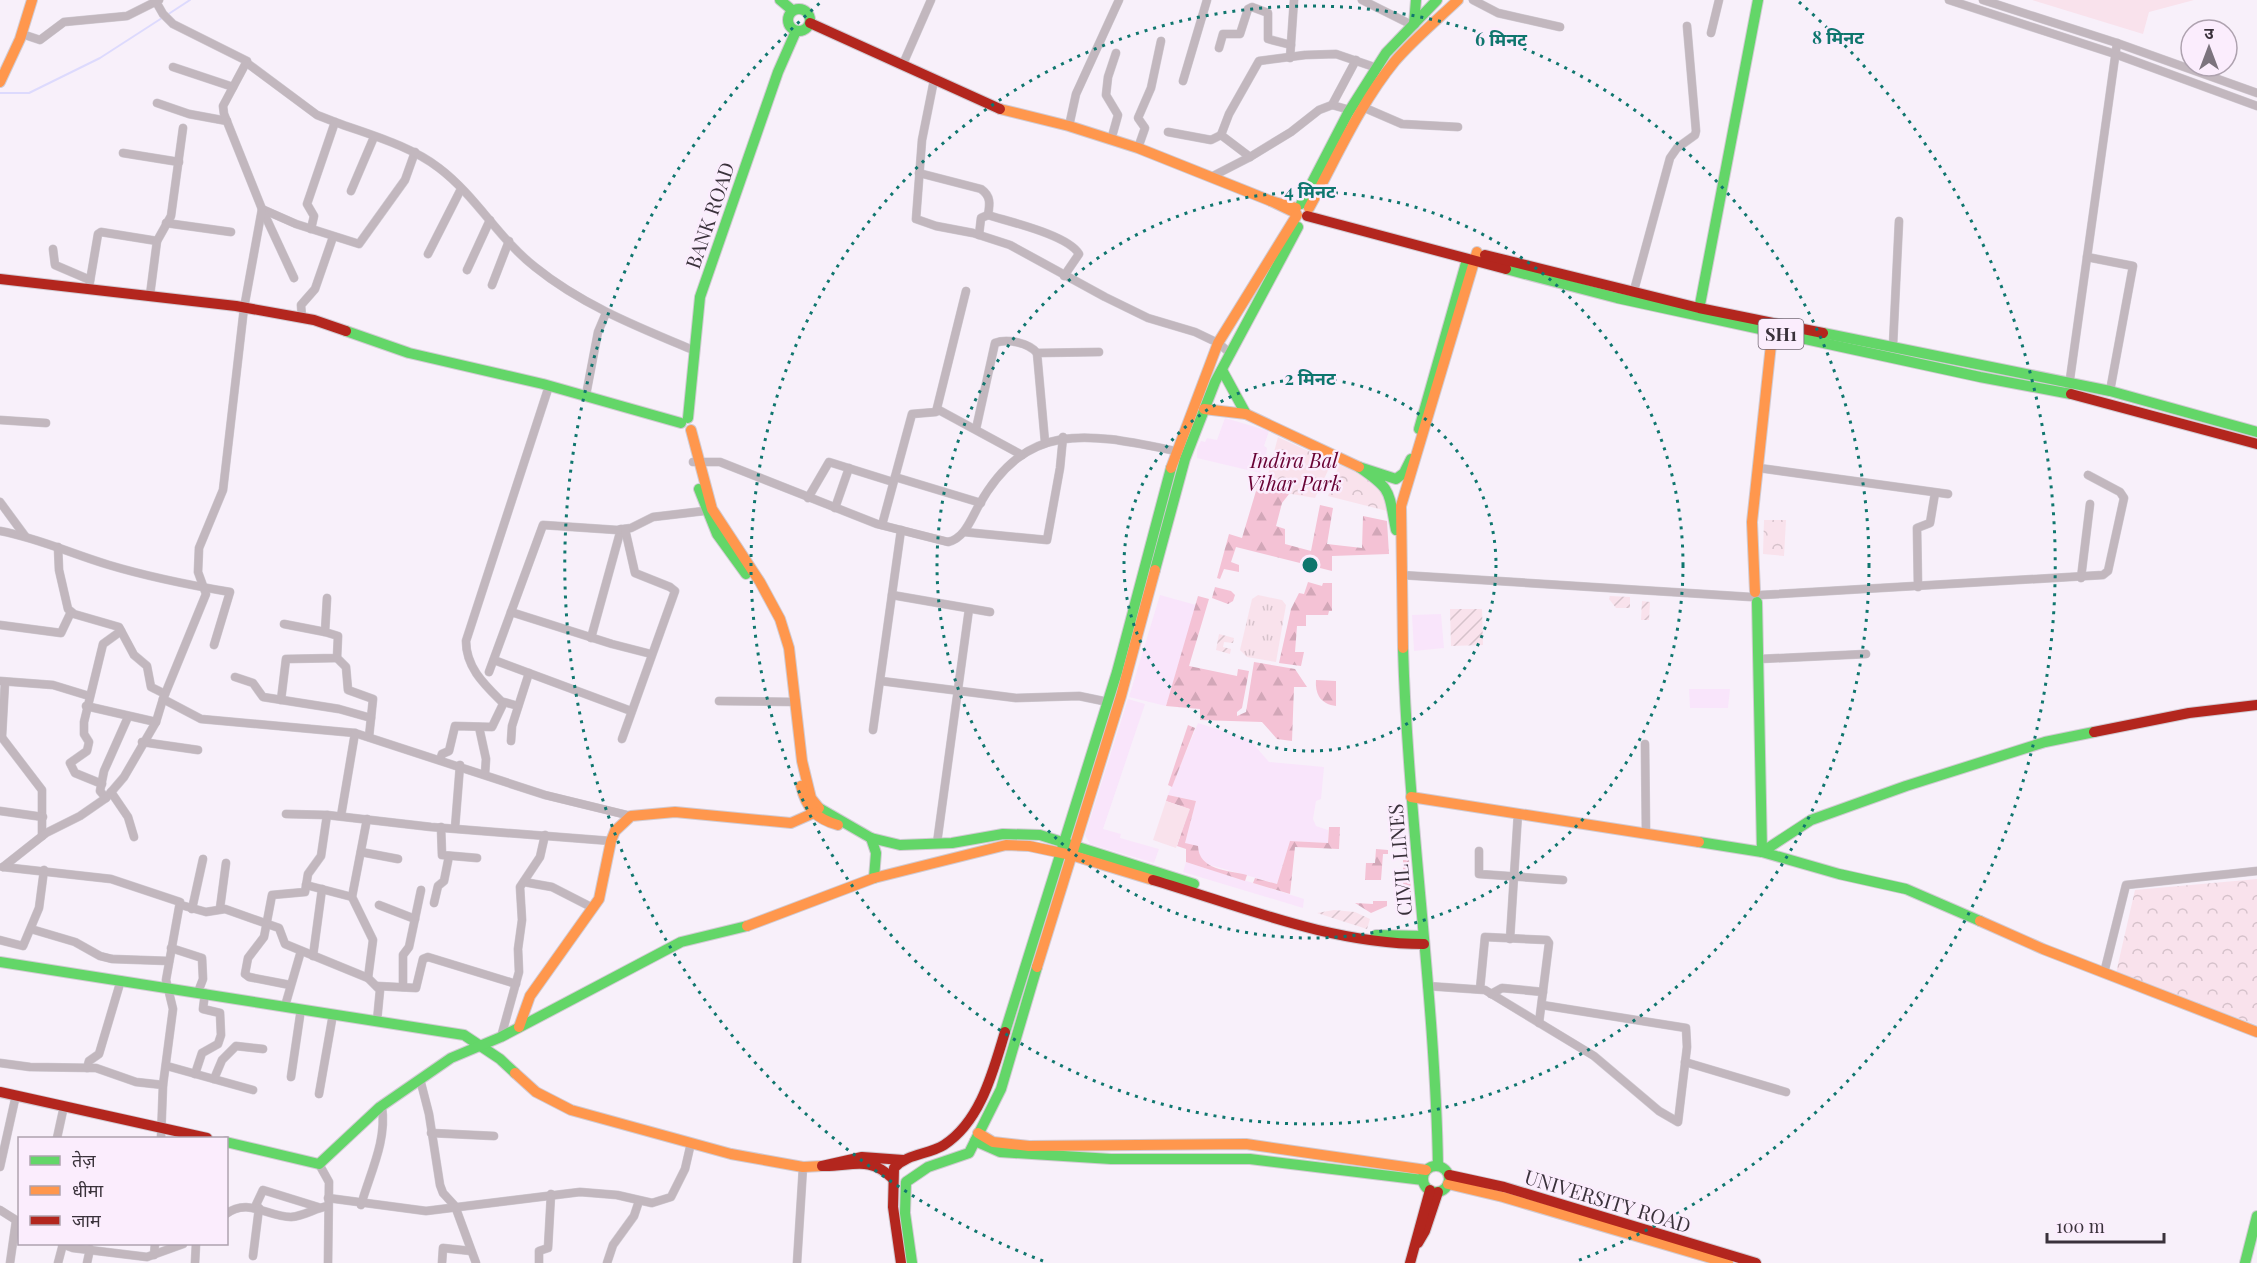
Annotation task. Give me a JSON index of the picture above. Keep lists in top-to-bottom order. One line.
{"streets":{"main road":["BANK ROAD","SH1","CIVIL LINES","UNIVERSITY ROAD"]},"parks":["Indira Bal Vihar Park"],"legend":["तेज़","धीमा","जाम"],"scale_bar":"100 m","north":"top","rings":["8 मिनट","6 मिनट","4 मिनट","2 मिनट"]}
